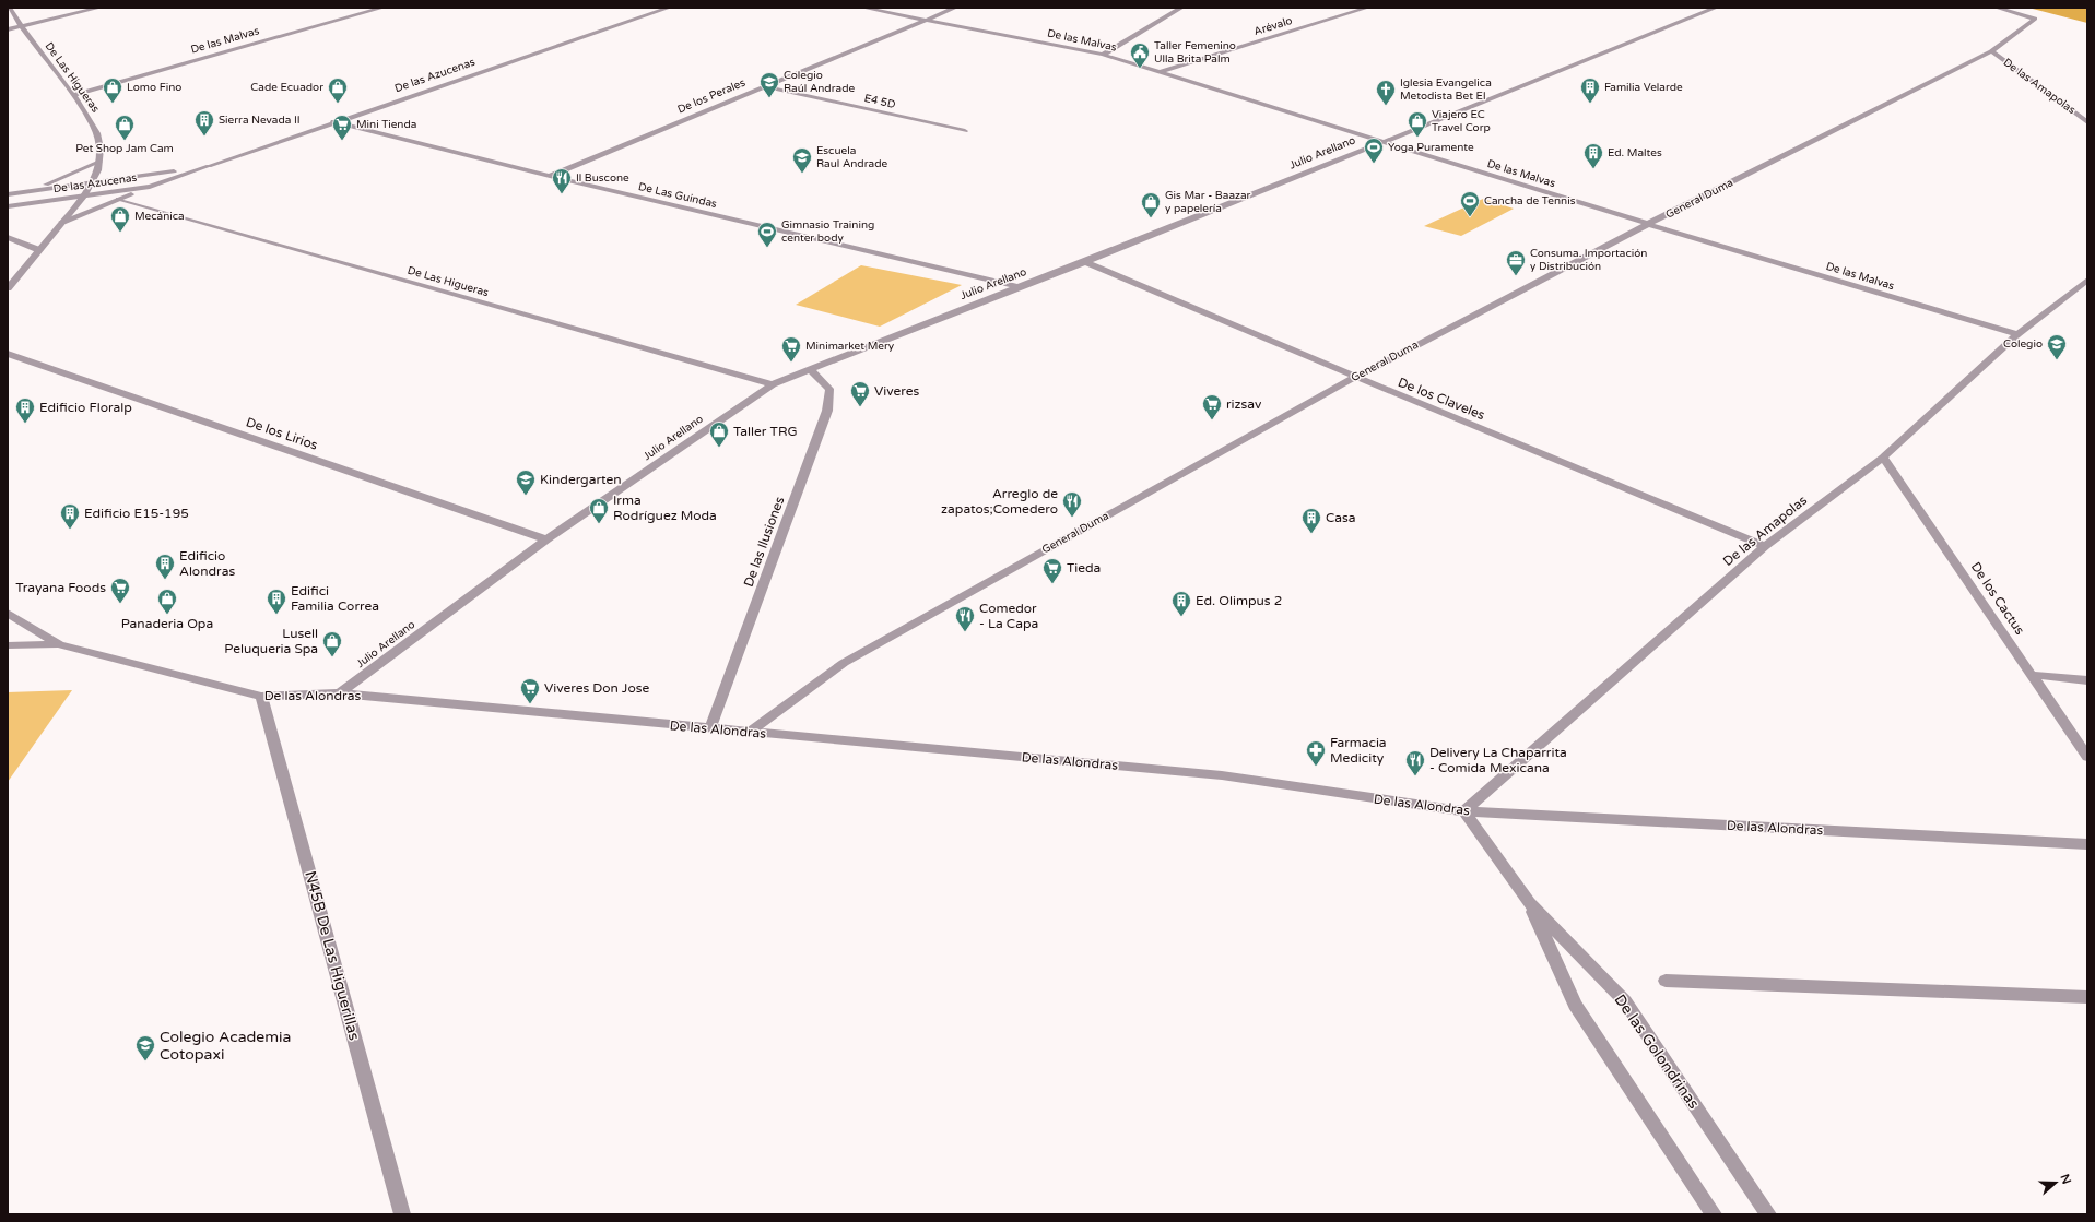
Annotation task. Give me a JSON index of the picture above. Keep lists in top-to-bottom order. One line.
{"streets":{"street":["Arévalo","De las Malvas","De las Azucenas","De Las Higueras","De las Amapolas","De los Perales","E4 5D","Julio Arellano","De Las Guindas","General Duma","De los Claveles","De los Lirios","De las Ilusiones","De los Cactus","De las Alondras","N45B De Las Higuerillas","De las Golondrinas"]},"crossings":[["Arévalo","De las Malvas"],["De las Malvas","De Las Higueras"],["De las Malvas","De las Amapolas"],["De las Malvas","De los Perales"],["De las Malvas","Julio Arellano"],["De las Malvas","General Duma"],["De las Azucenas","De Las Higueras"],["De las Azucenas","De Las Guindas"],["De Las Higueras","Julio Arellano"],["De las Amapolas","General Duma"],["De las Amapolas","De los Claveles"],["De las Amapolas","De los Cactus"],["De las Amapolas","De las Alondras"],["De las Amapolas","De las Golondrinas"],["De los Perales","E4 5D"],["De los Perales","De Las Guindas"],["Julio Arellano","De Las Guindas"],["Julio Arellano","De los Claveles"],["Julio Arellano","De los Lirios"],["Julio Arellano","De las Ilusiones"],["Julio Arellano","De las Alondras"],["General Duma","De los Claveles"],["General Duma","De las Alondras"],["De las Ilusiones","De las Alondras"],["De las Alondras","N45B De Las Higuerillas"],["De las Alondras","De las Golondrinas"]],"places":{"public building":["Taller Femenino Ulla Brita Palm"],"school or university":["Colegio Raúl Andrade","Escuela Raul Andrade","Colegio","Kindergarten","Colegio Academia Cotopaxi"],"shop":["Lomo Fino","Cade Ecuador","Viajero EC Travel Corp","Pet Shop Jam Cam","Gis Mar - Baazar y papelería","Mecánica","Taller TRG","Irma Rodríguez Moda","Panaderia Opa","Lusell Peluqueria Spa"],"building":["Familia Velarde","Sierra Nevada II","Ed. Maltes","Edificio Floralp","Edificio E15-195","Casa","Edificio Alondras","Edifici Familia Correa","Ed. Olimpus 2"],"church":["Iglesia Evangelica Metodista Bet El"],"supermarket":["Mini Tienda","Minimarket Mery","Viveres","rizsav","Tieda","Trayana Foods","Viveres Don Jose"],"sports":["Yoga Puramente","Cancha de Tennis","Gimnasio Training center body"],"restaurant":["Il Buscone","Arreglo de zapatos;Comedero","Comedor - La Capa","Delivery La Chaparrita - Comida Mexicana"],"office":["Consuma. Importación y Distribución"],"pharmacy":["Farmacia Medicity"]},"north":"right"}
